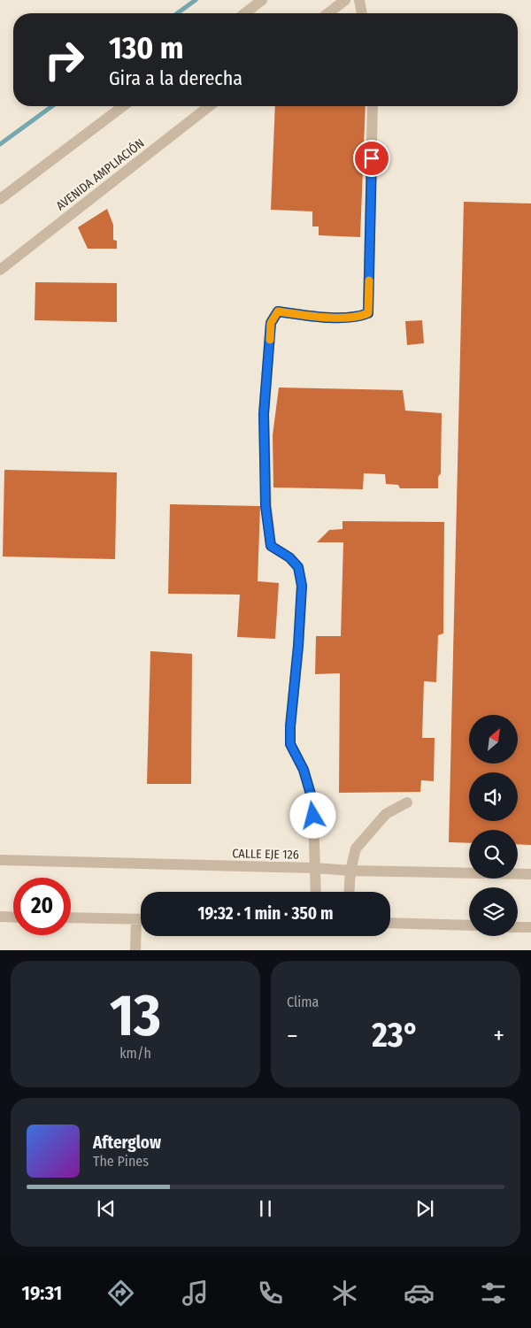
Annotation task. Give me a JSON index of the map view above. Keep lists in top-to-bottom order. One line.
{"streets":{"street":["AVENIDA AMPLIACIÓN","CALLE EJE 126"]},"north":"top right","page":{"turn":["130 m","Gira a la derecha"],"limit":"20","trip":"19:32 · 1 min · 350 m","tile":[["13","km/h"],"Clima"],"heat":["−","23°","+"],"song":["Afterglow","The Pines"],"tabs":"19:31"}}
